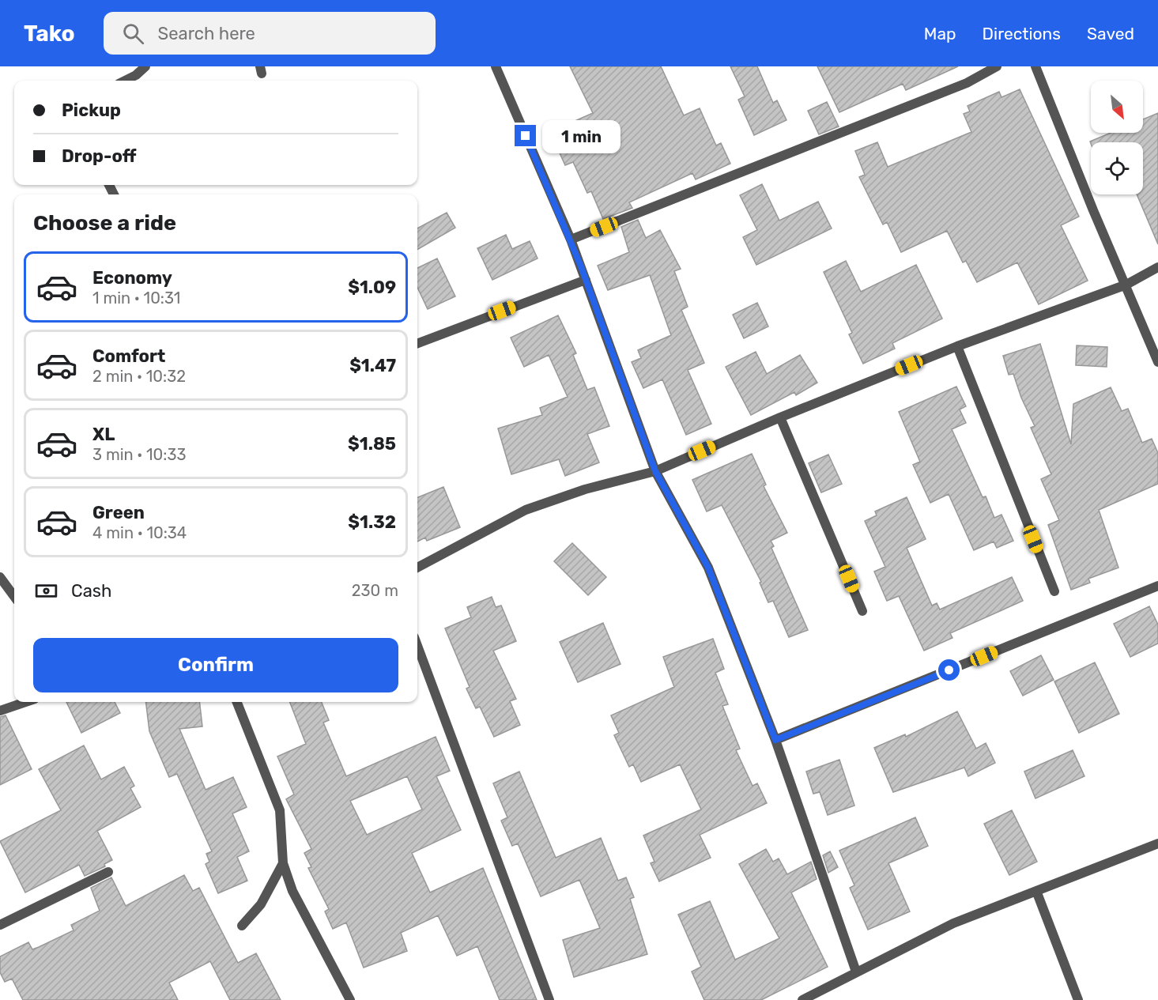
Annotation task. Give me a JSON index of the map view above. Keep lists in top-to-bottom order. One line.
{"north":"bottom right","page":{"header":"Tako","search":"Search here","nav":["Map","Directions","Saved"],"banner":["Pickup","Drop-off"],"bubble":"1 min","heading":"Choose a ride","list":[{"name":"Economy","note":"1 min · 10:31","value":"$1.09"},{"name":"Comfort","note":"2 min · 10:32","value":"$1.47"},{"name":"XL","note":"3 min · 10:33","value":"$1.85"},{"name":"Green","note":"4 min · 10:34","value":"$1.32"}],"pay":["Cash","230 m"],"buttons":"Confirm"}}
